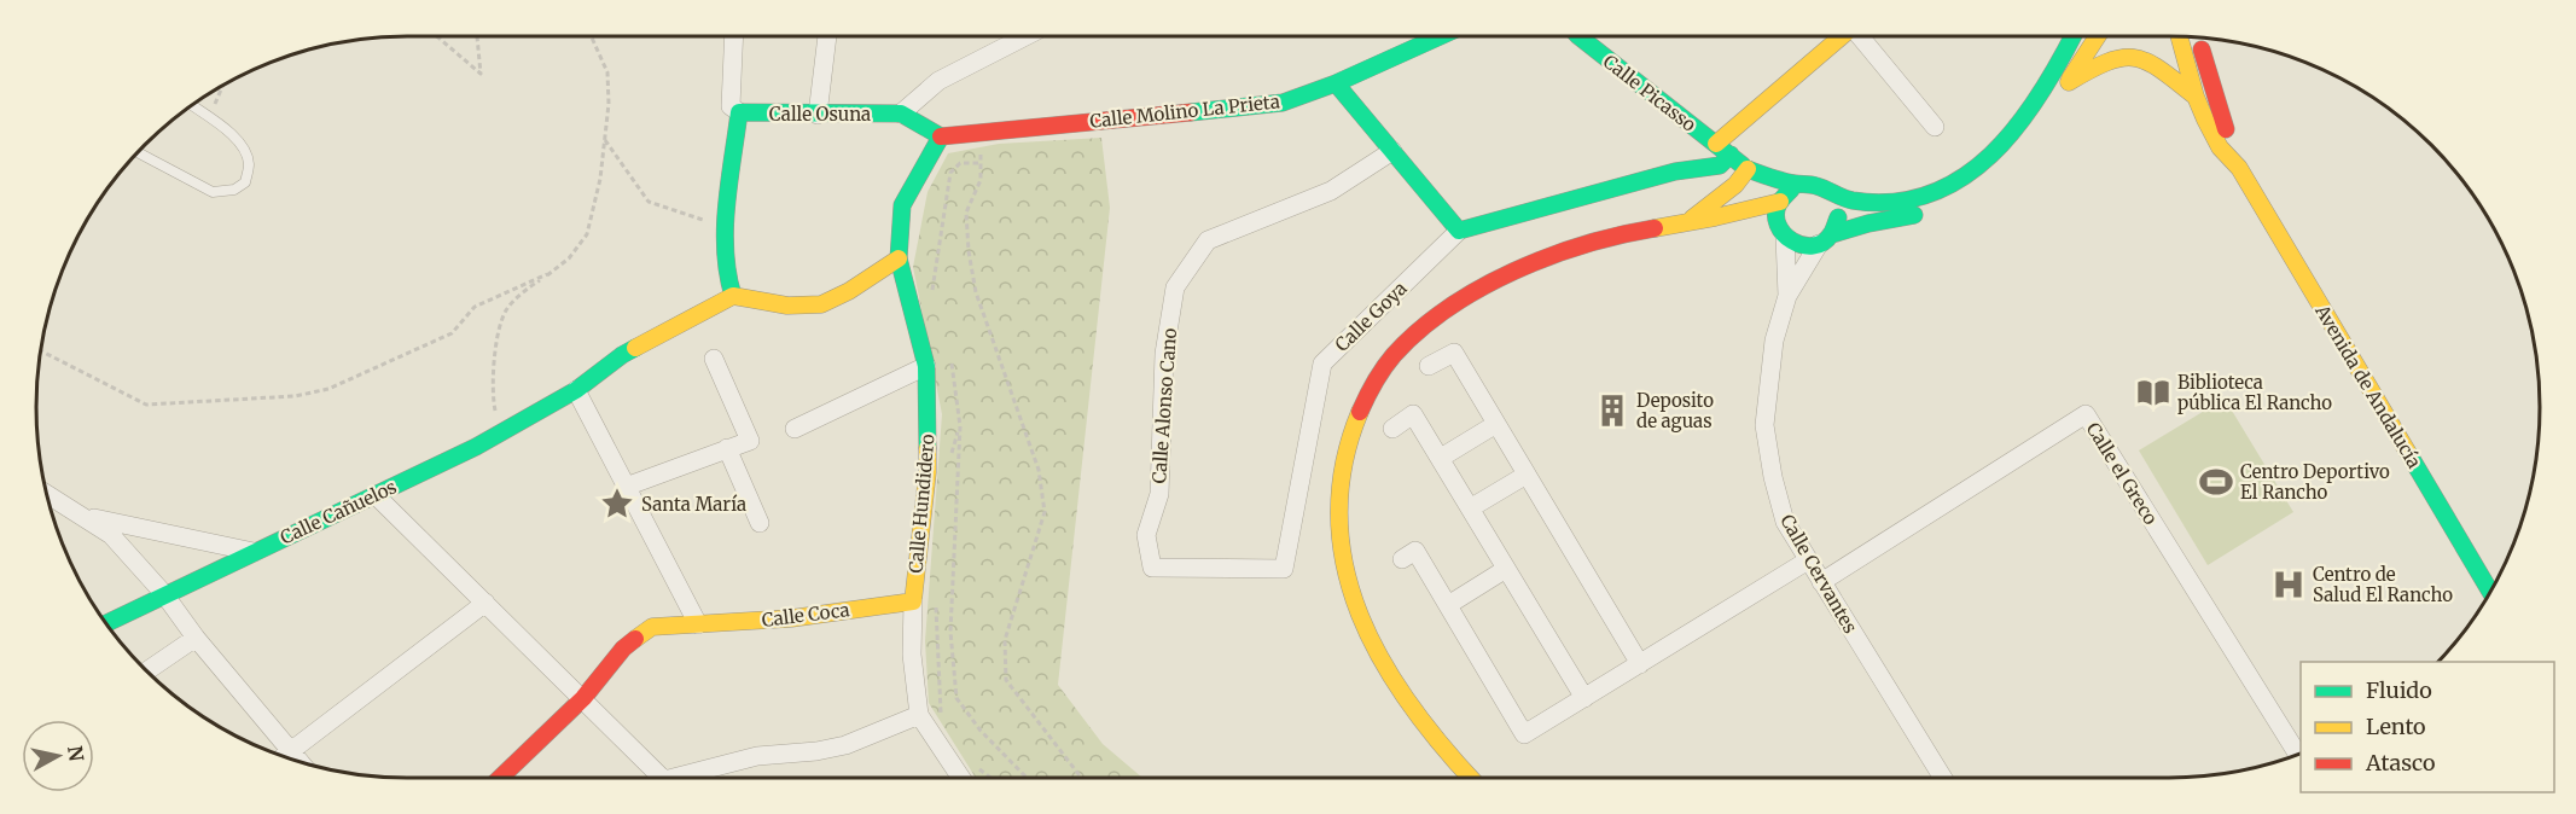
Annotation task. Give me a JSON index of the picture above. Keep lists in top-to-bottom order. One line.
{"streets":{"street":["Calle Picasso","Calle Molino La Prieta","Calle Osuna","Calle Goya","Avenida de Andalucía","Calle Alonso Cano","Calle el Greco","Calle Hundidero","Calle Cañuelos","Calle Cervantes","Calle Coca"]},"crossings":[["Calle Picasso","Calle Goya"],["Calle Molino La Prieta","Calle Hundidero"],["Calle Goya","Calle Alonso Cano"],["Calle el Greco","Calle Cervantes"],["Calle Hundidero","Calle Coca"]],"places":{"library":["Biblioteca pública El Rancho"],"building":["Deposito de aguas"],"sports":["Centro Deportivo El Rancho"],"place":["Santa María"],"hospital":["Centro de Salud El Rancho"]},"legend":["Fluido","Lento","Atasco"],"north":"right"}
